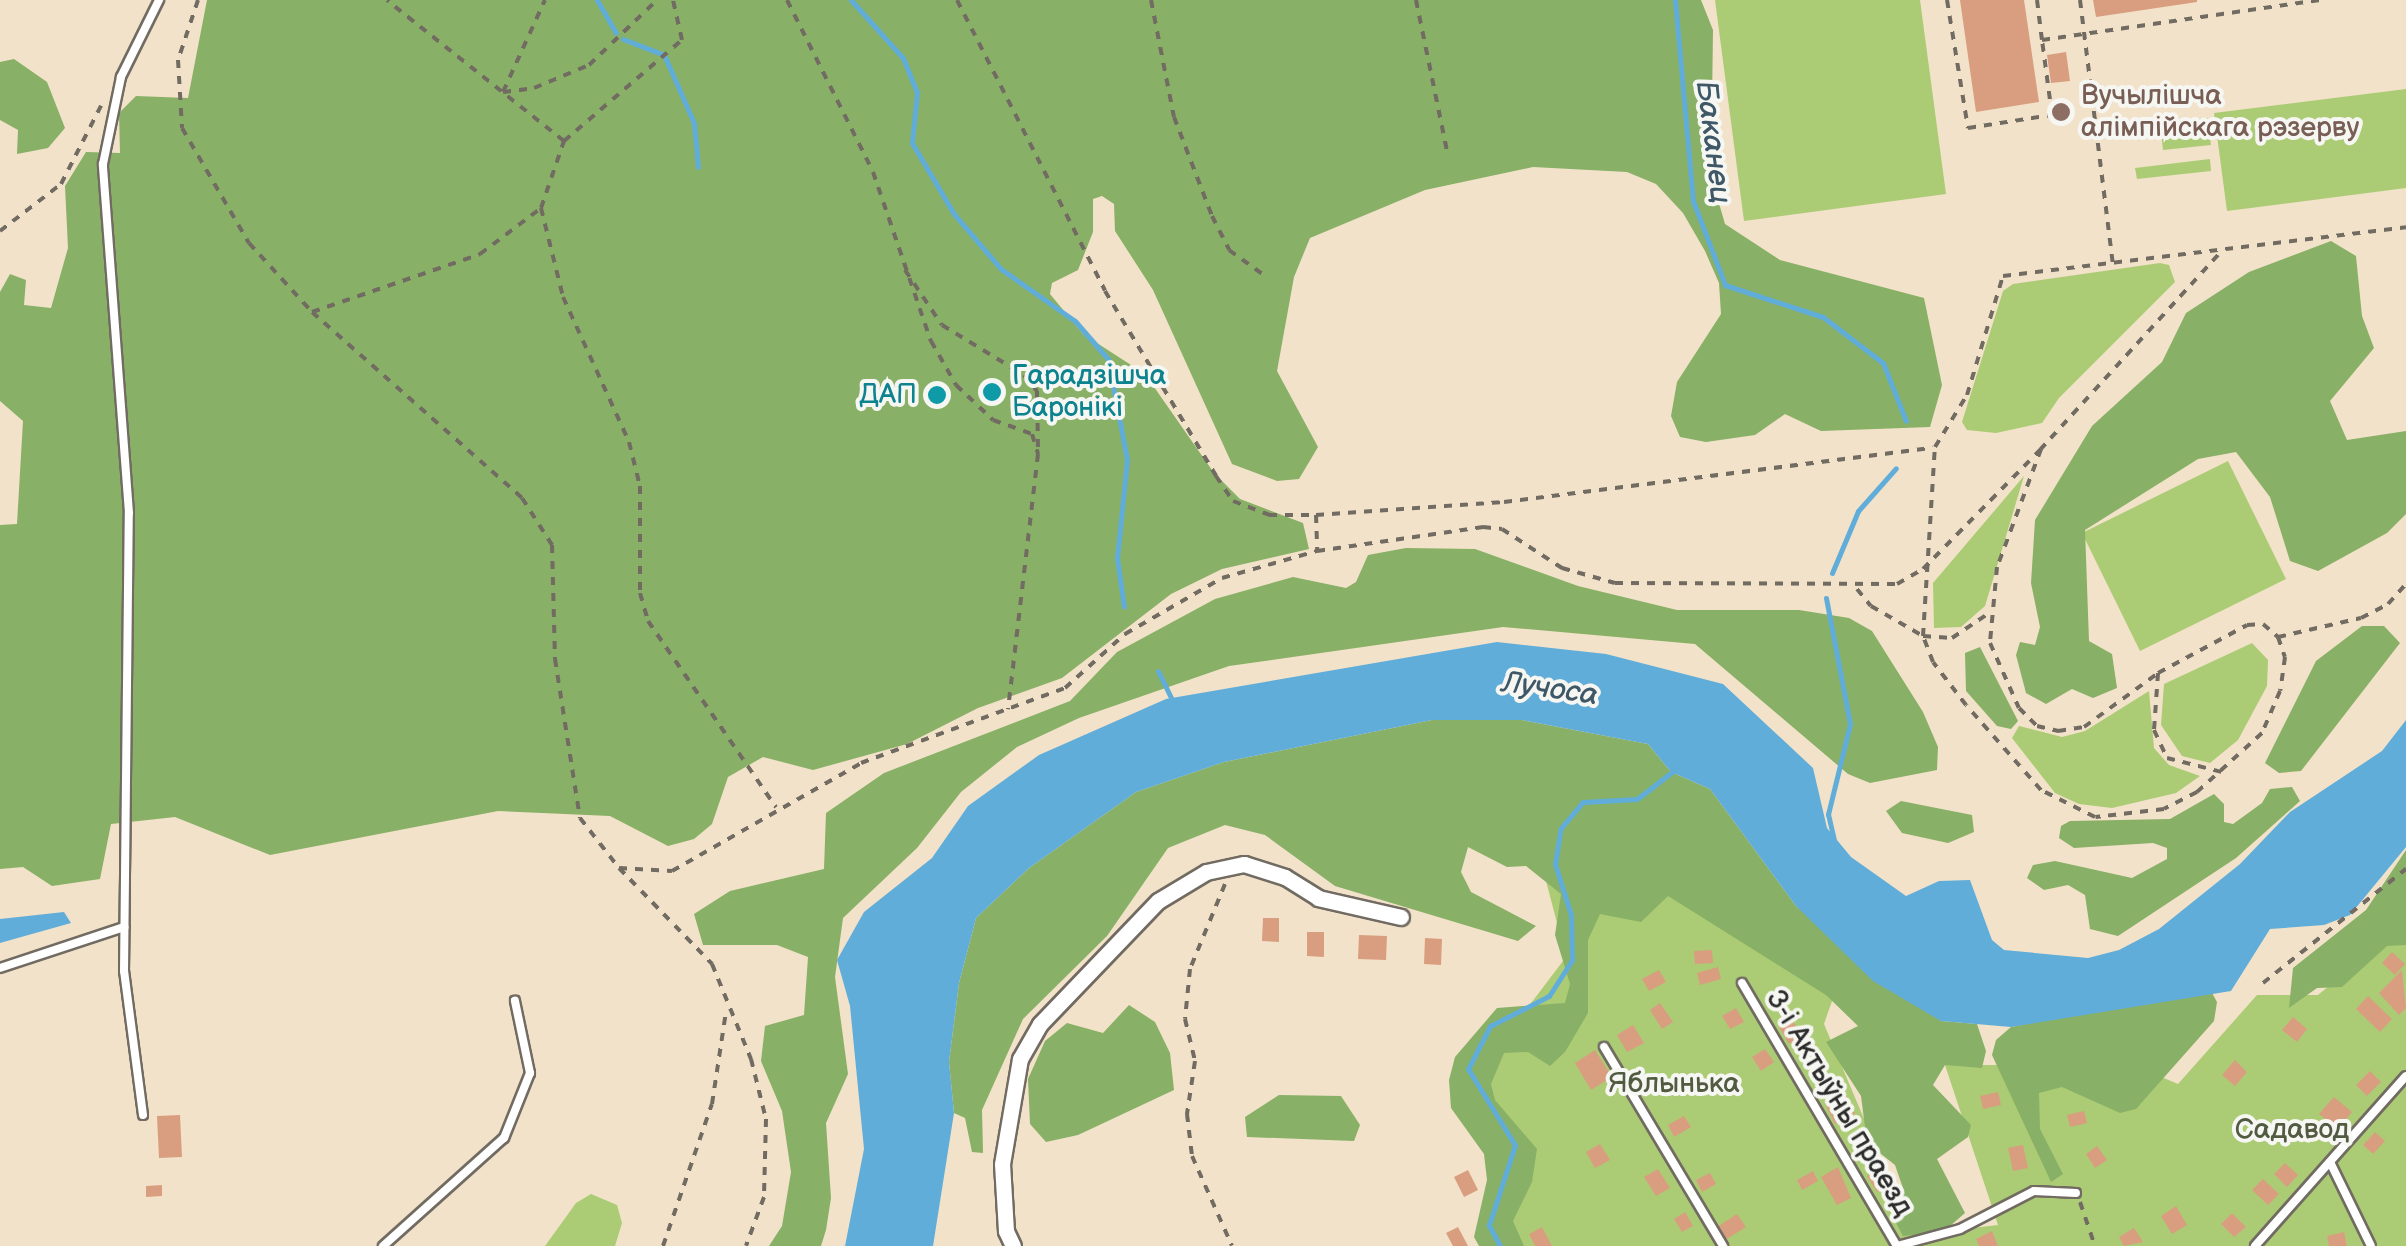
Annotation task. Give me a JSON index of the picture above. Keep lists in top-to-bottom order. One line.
{"streets":{"lane":["3-і Актыўны праезд"]},"water":["Баканец","Лучоса"],"parks":["Яблынька","Садавод"],"places":["Вучылішча алімпійскага рэзерву","Гарадзішча Баронікі","ДАП"]}
